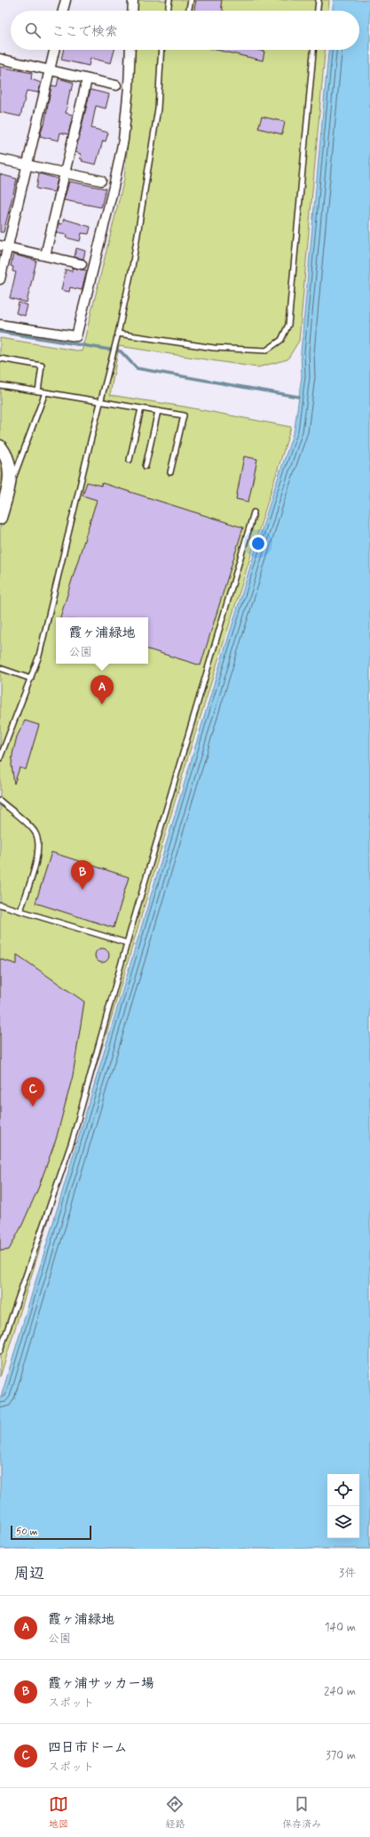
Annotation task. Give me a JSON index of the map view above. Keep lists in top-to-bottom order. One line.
{"scale_bar":"50 m","page":{"search":"ここで検索","popup":["霞ヶ浦緑地","公園"],"pins":["A","B","C"],"scale":"50 m","heading":["周辺","3件"],"list":[{"mark":"A","name":"霞ヶ浦緑地","note":"公園","value":"140 m"},{"mark":"B","name":"霞ヶ浦サッカー場","note":"スポット","value":"240 m"},{"mark":"C","name":"四日市ドーム","note":"スポット","value":"370 m"}],"nav":["地図","経路","保存済み"]}}
